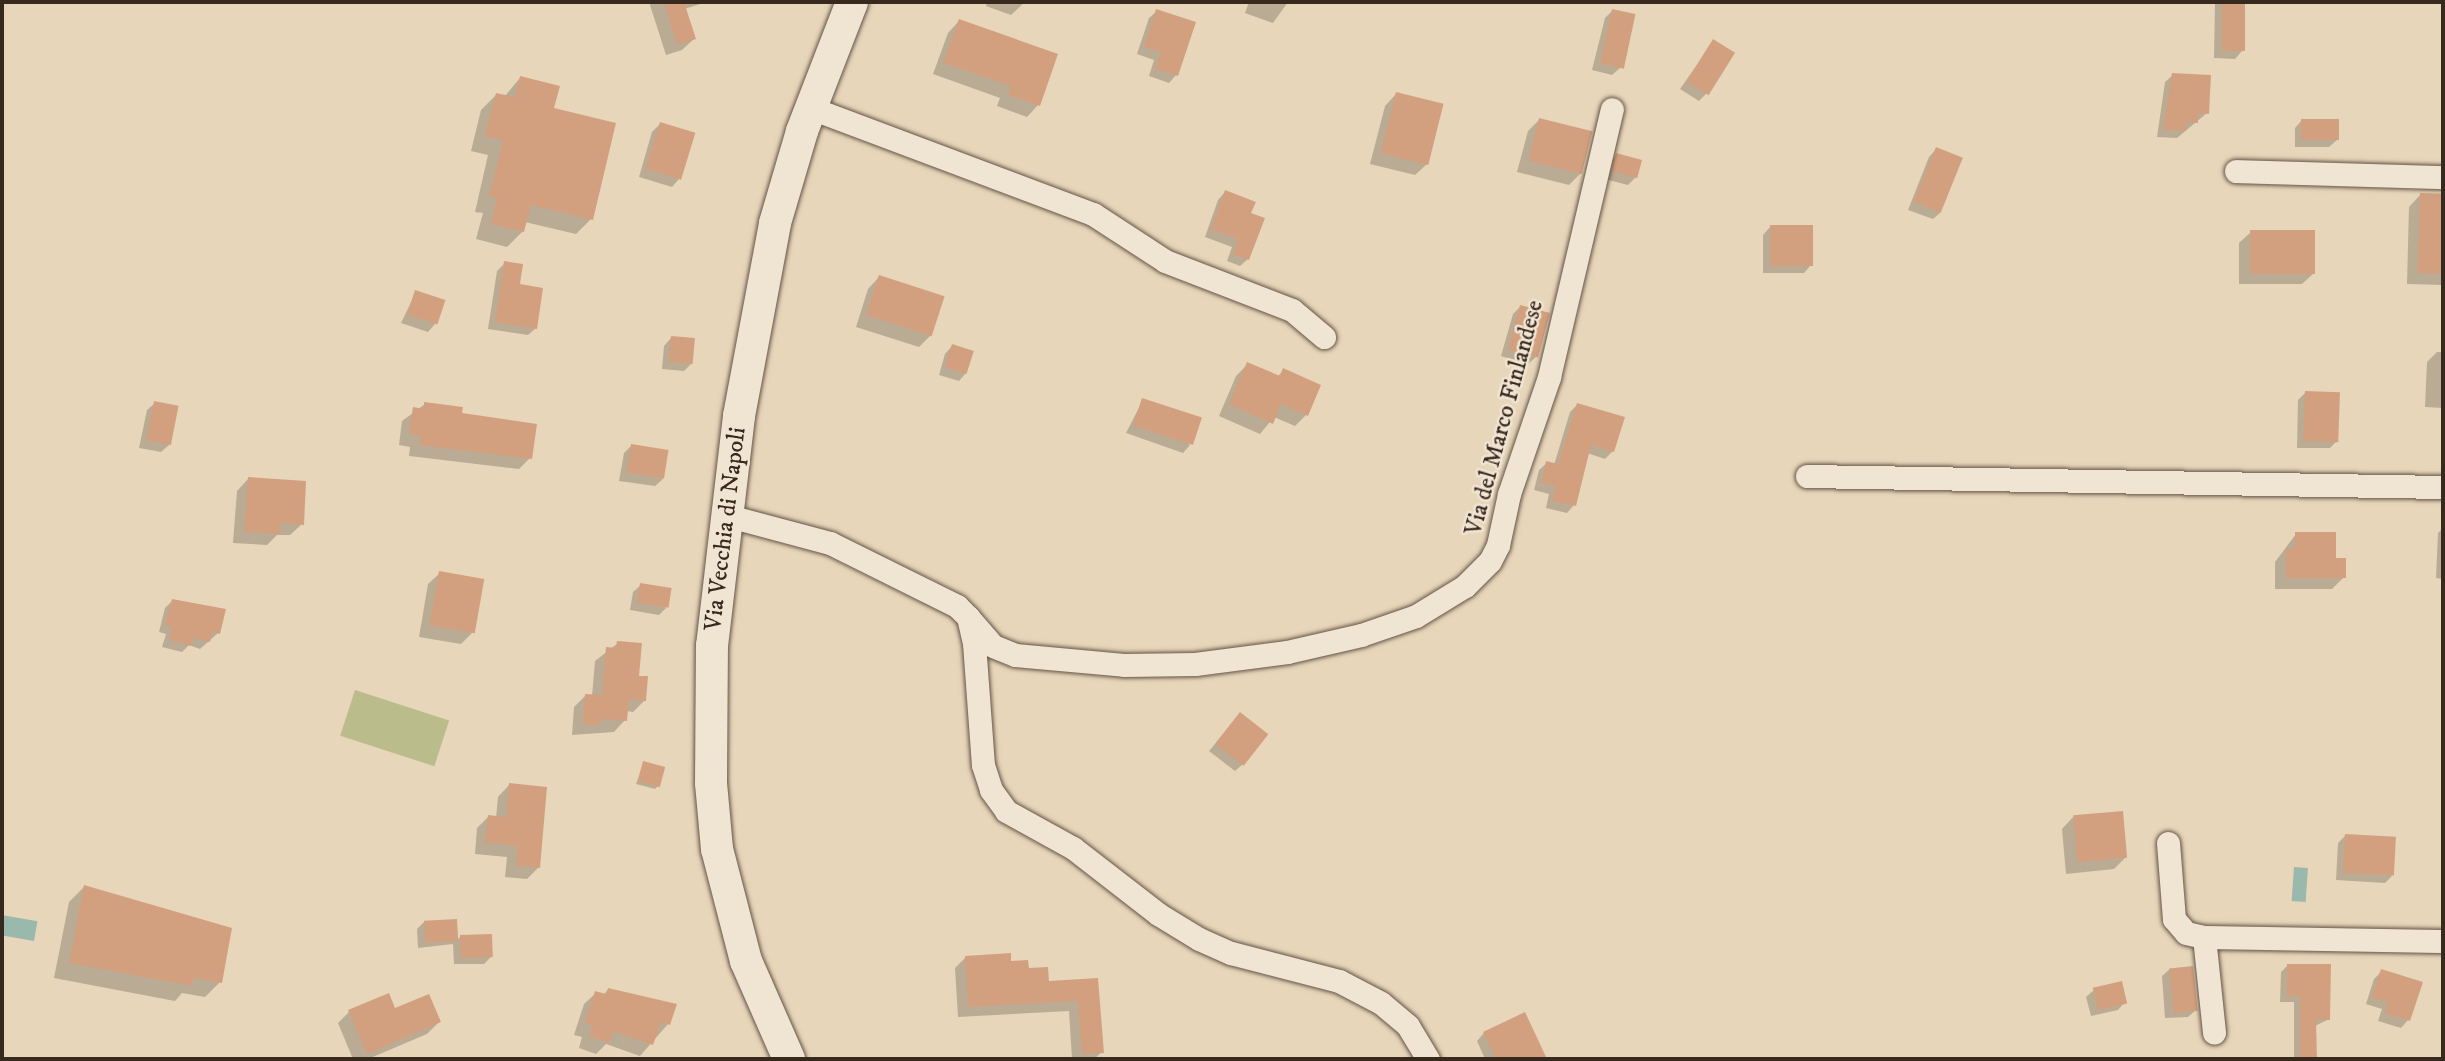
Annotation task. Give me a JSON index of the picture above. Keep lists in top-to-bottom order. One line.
{"streets":{"street":["Via del Marco Finlandese","Via Vecchia di Napoli"]},"crossings":[["Via del Marco Finlandese","Via Vecchia di Napoli"]]}
